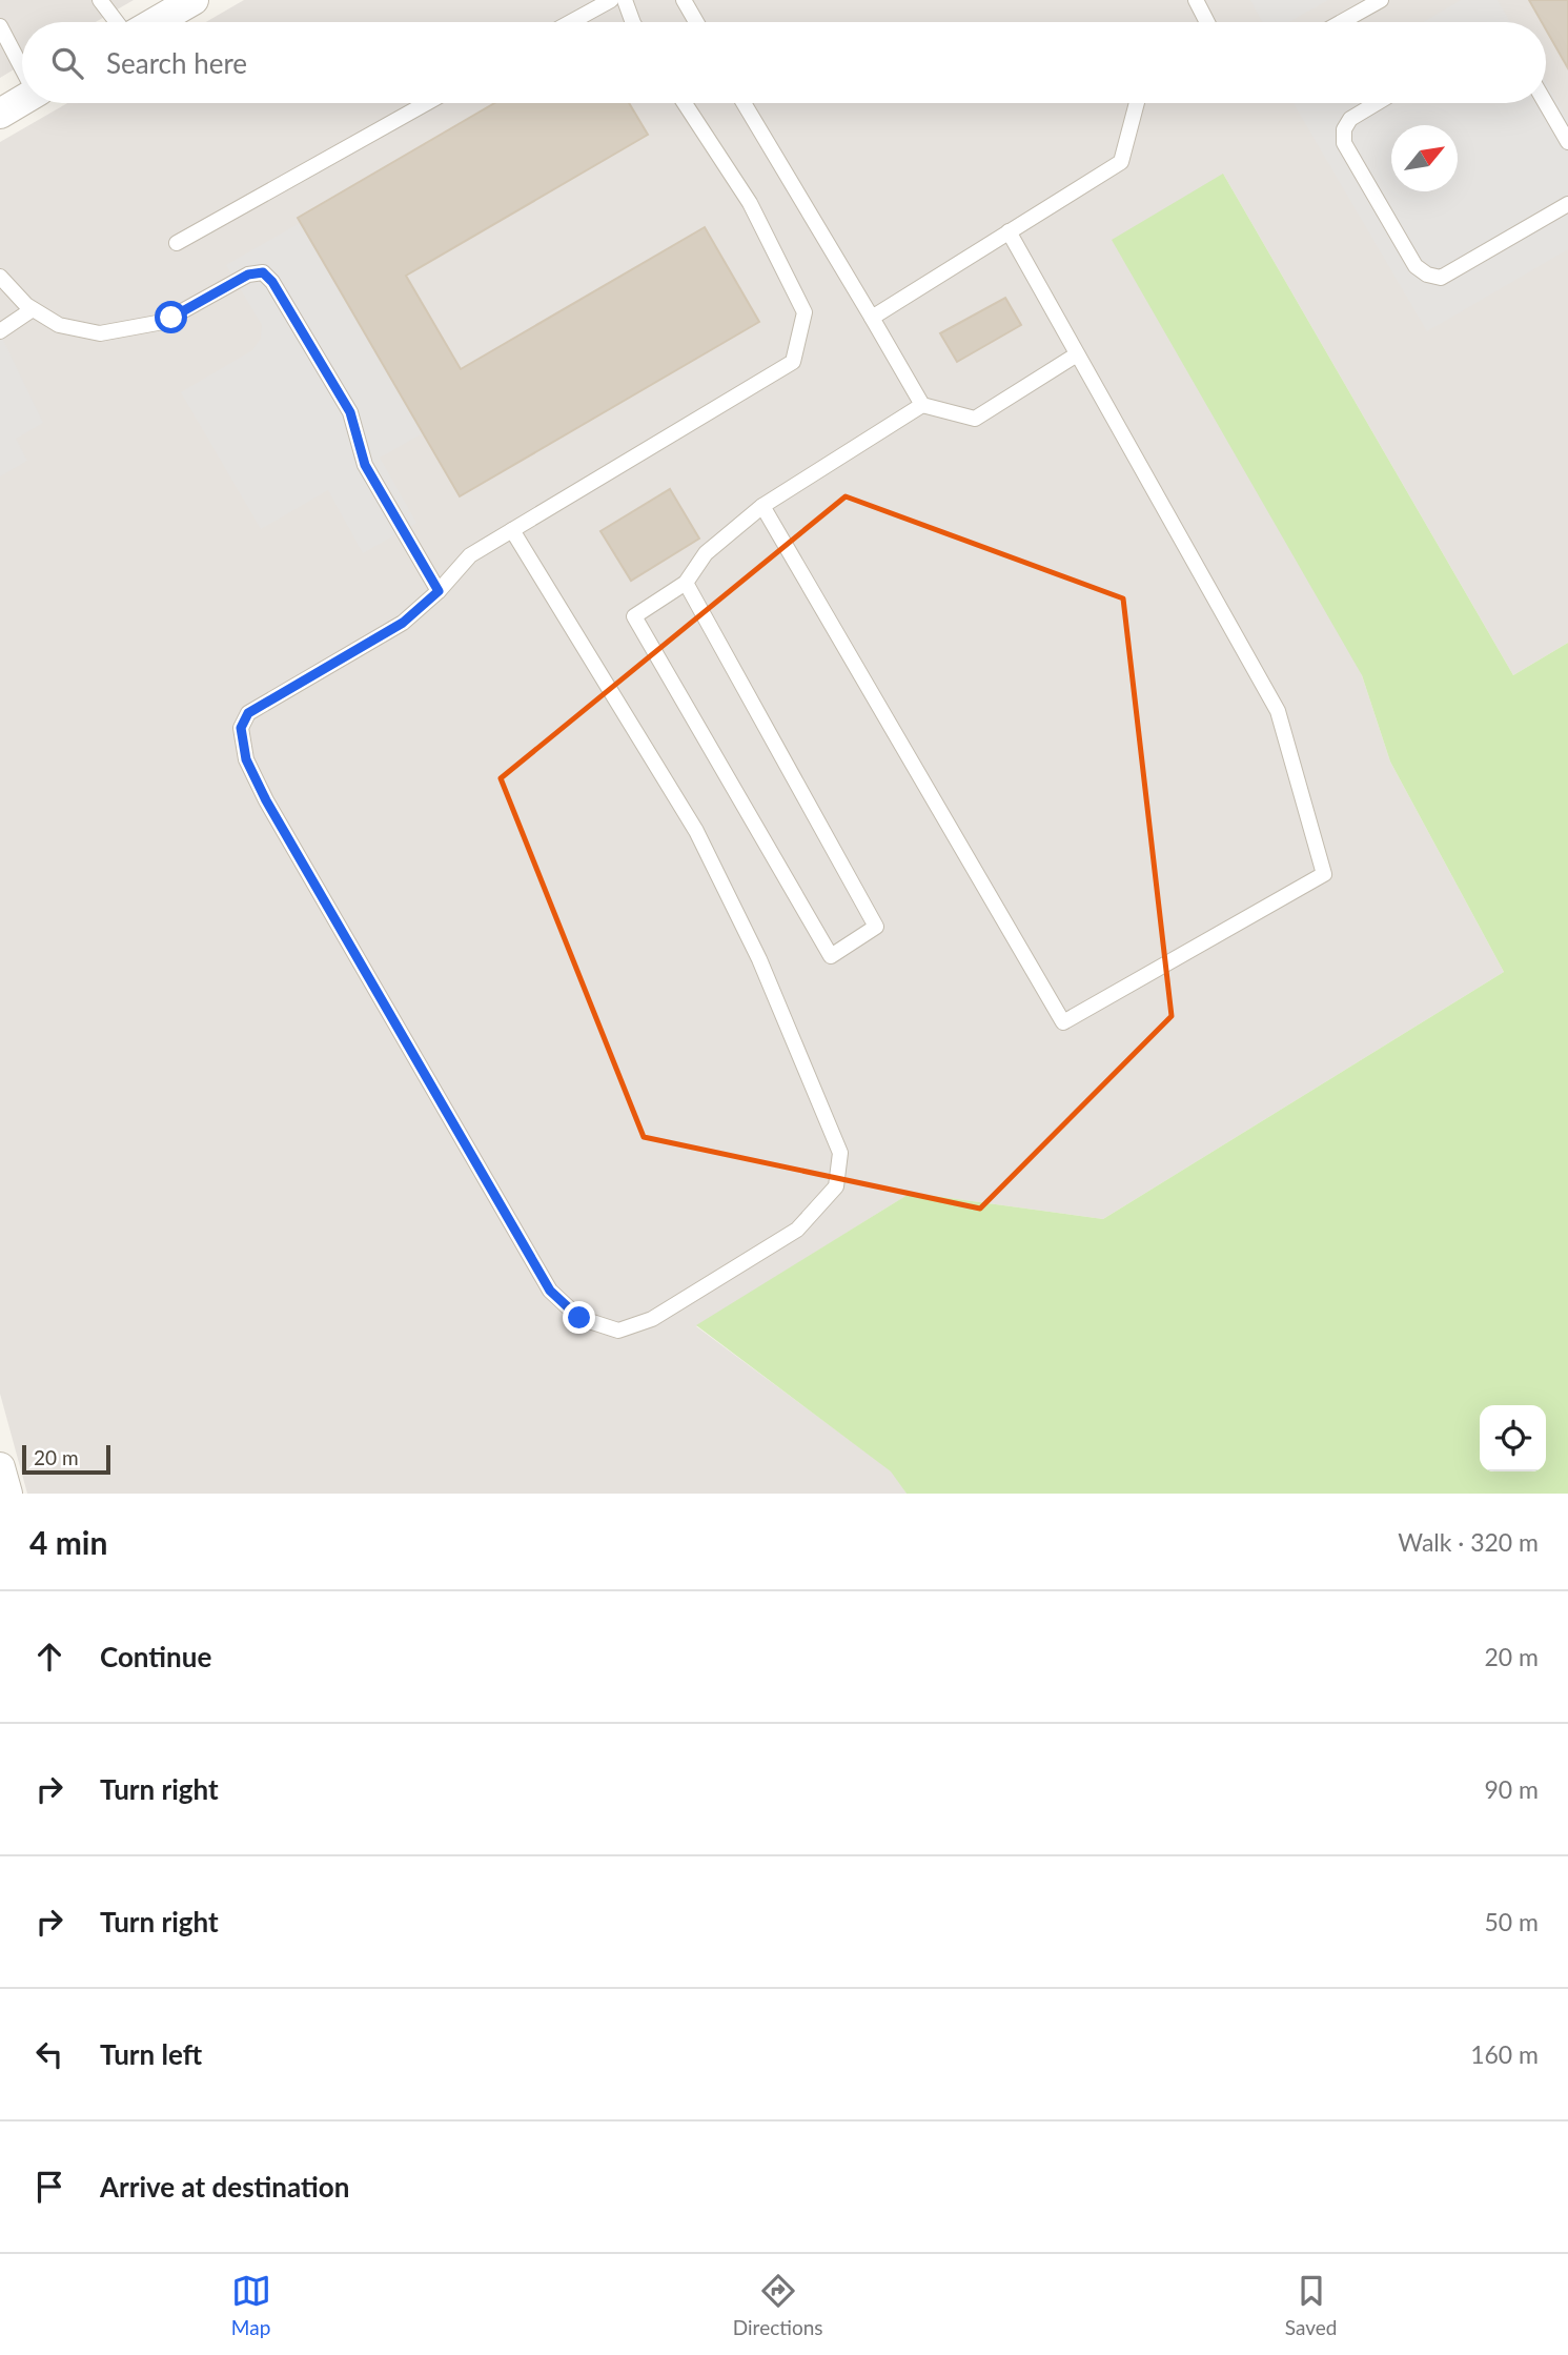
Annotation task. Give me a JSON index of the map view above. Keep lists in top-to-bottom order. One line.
{"scale_bar":"20 m","north":"top right","page":{"search":"Search here","scale":"20 m","heading":["4 min","Walk · 320 m"],"list":[["Continue","20 m"],["Turn right","90 m"],["Turn right","50 m"],["Turn left","160 m"],"Arrive at destination"],"nav":["Map","Directions","Saved"]}}
